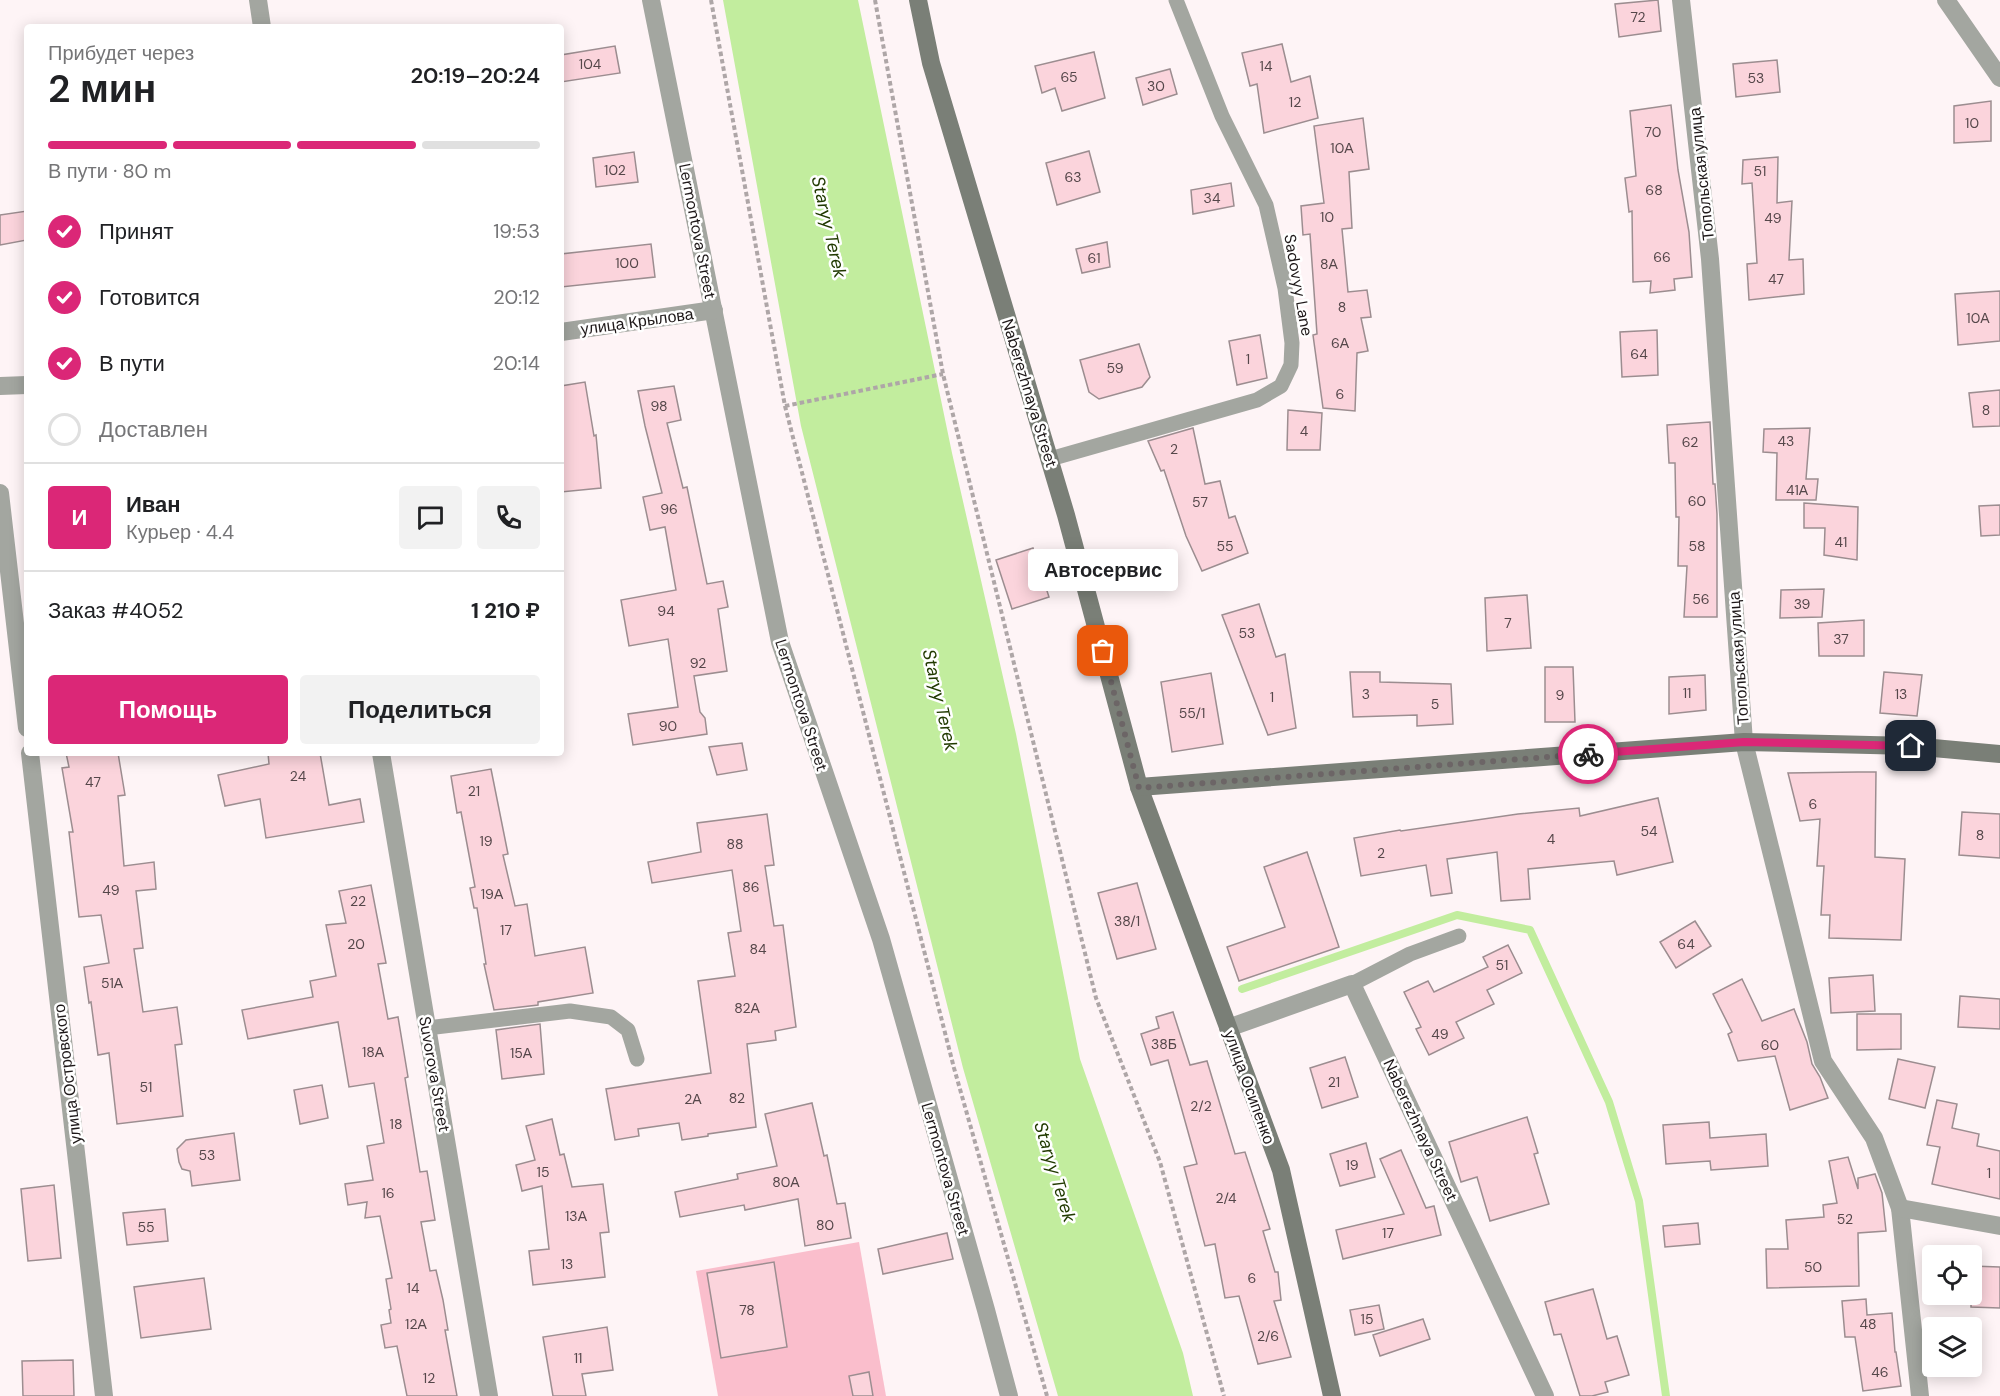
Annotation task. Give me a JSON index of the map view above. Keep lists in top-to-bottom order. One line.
{"streets":{"main road":["Naberezhnaya Street","улица Осипенко"],"street":["Топольская улица","Lermontova Street","улица Крылова","улица Островского","Suvorova Street"],"lane":["Sadovyy Lane"]},"crossings":[["Lermontova Street","улица Крылова"],["Sadovyy Lane","Naberezhnaya Street"],["Naberezhnaya Street","улица Осипенко"]],"water":["Staryy Terek"],"places":["Автосервис"],"house_numbers":["72","104","14","65","53","30","12","10","70","10А","102","51","63","68","34","10","49","66","61","100","8А","47","8","10А","6А","64","1","59","6","98","8","4","43","62","2","41А","60","57","96","41","55","58","56","39","94","7","53","37","92","11","3","13","9","1","5","55/1","90","24","47","21","6","54","8","4","19","88","2","86","49","19А","22","38/1","17","20","64","84","51","51А","82А","49","38Б","60","18А","15А","21","51","82","2А","2/2","18","53","19","15","1","80А","16","2/4","13А","52","80","55","17","13","50","6","14","78","15","12А","48","2/6","11","46","12"],"page":{"heading":["2 мин","Прибудет через","20:19–20:24"],"panel":["Иван","Курьер · 4.4","Заказ #4052","1 210 ₽"],"bar":"В пути · 80 m","list":[["Принят","19:53"],["Готовится","20:12"],["В пути","20:14"],"Доставлен"],"round":"И","bubble":"Автосервис","buttons":["Помощь","Поделиться"]}}
